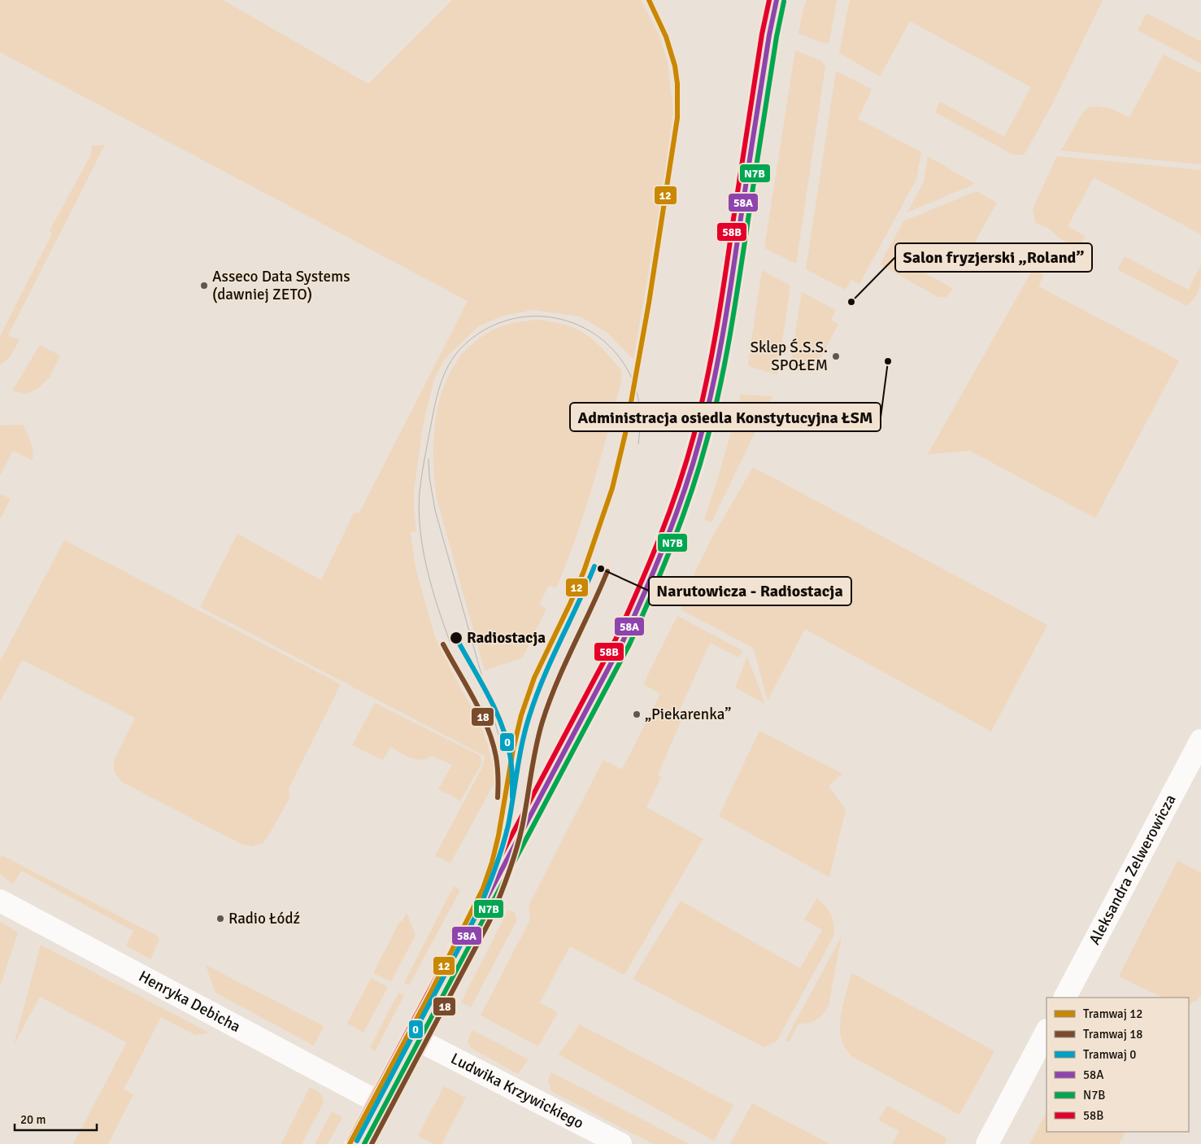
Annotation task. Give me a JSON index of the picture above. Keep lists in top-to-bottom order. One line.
{"streets":{"street":["Aleksandra Zelwerowicza","Henryka Debicha","Ludwika Krzywickiego"]},"places":["Asseco Data Systems (dawniej ZETO)","Salon fryzjerski „Roland”","Sklep Ś.S.S. SPOŁEM","Administracja osiedla Konstytucyjna ŁSM","Narutowicza - Radiostacja","Radiostacja","„Piekarenka”","Radio Łódź"],"lines":["tram line 12","transit line 58A","transit line 58B","transit line N7B","tram line 0","tram line 18"],"legend":["Tramwaj 12","Tramwaj 18","Tramwaj 0","58A","N7B","58B"],"scale_bar":"20 m"}
